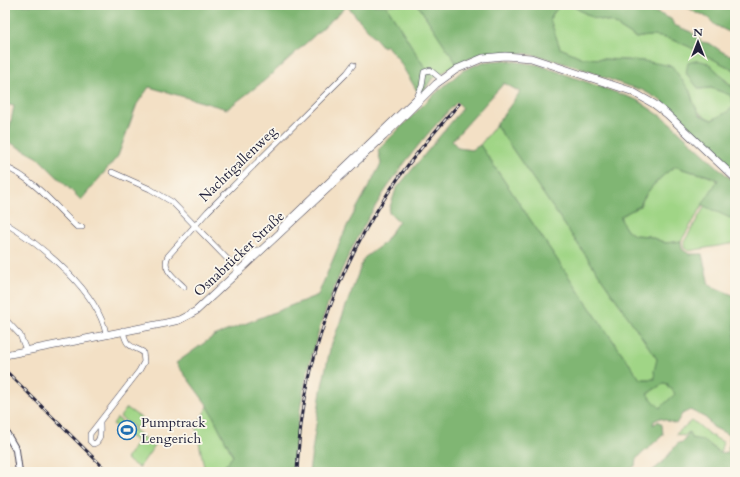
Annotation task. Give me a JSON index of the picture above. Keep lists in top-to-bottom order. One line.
{"streets":{"main road":["Osnabrücker Straße"],"street":["Nachtigallenweg"]},"places":{"sports":["Pumptrack Lengerich"]},"north":"top"}
